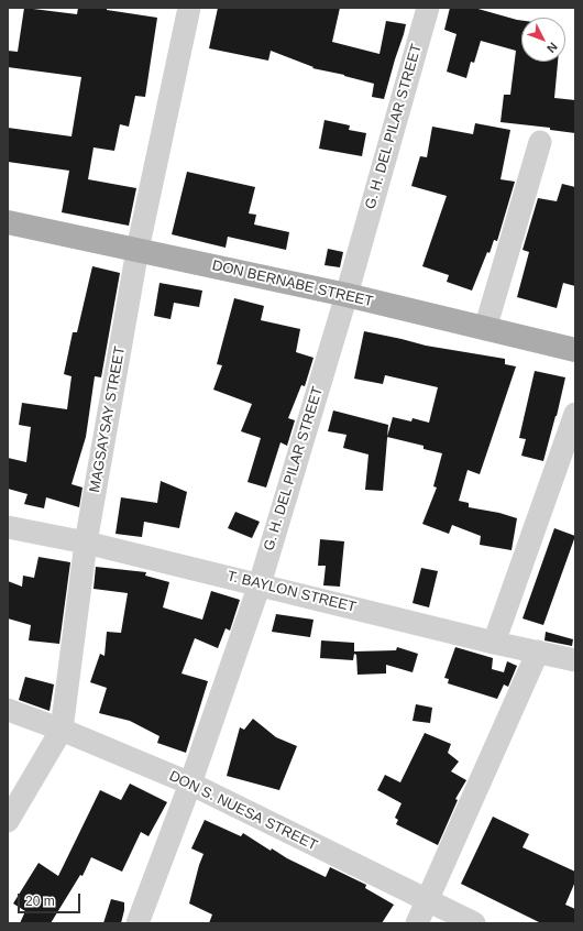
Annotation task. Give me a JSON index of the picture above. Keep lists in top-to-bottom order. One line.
{"streets":{"main road":["DON BERNABE STREET"],"street":["G. H. DEL PILAR STREET","MAGSAYSAY STREET","T. BAYLON STREET","DON S. NUESA STREET"]},"crossings":[["G. H. DEL PILAR STREET","DON BERNABE STREET"],["G. H. DEL PILAR STREET","T. BAYLON STREET"],["G. H. DEL PILAR STREET","DON S. NUESA STREET"],["DON BERNABE STREET","MAGSAYSAY STREET"],["MAGSAYSAY STREET","T. BAYLON STREET"],["MAGSAYSAY STREET","DON S. NUESA STREET"]],"scale_bar":"20 m","north":"bottom right"}
